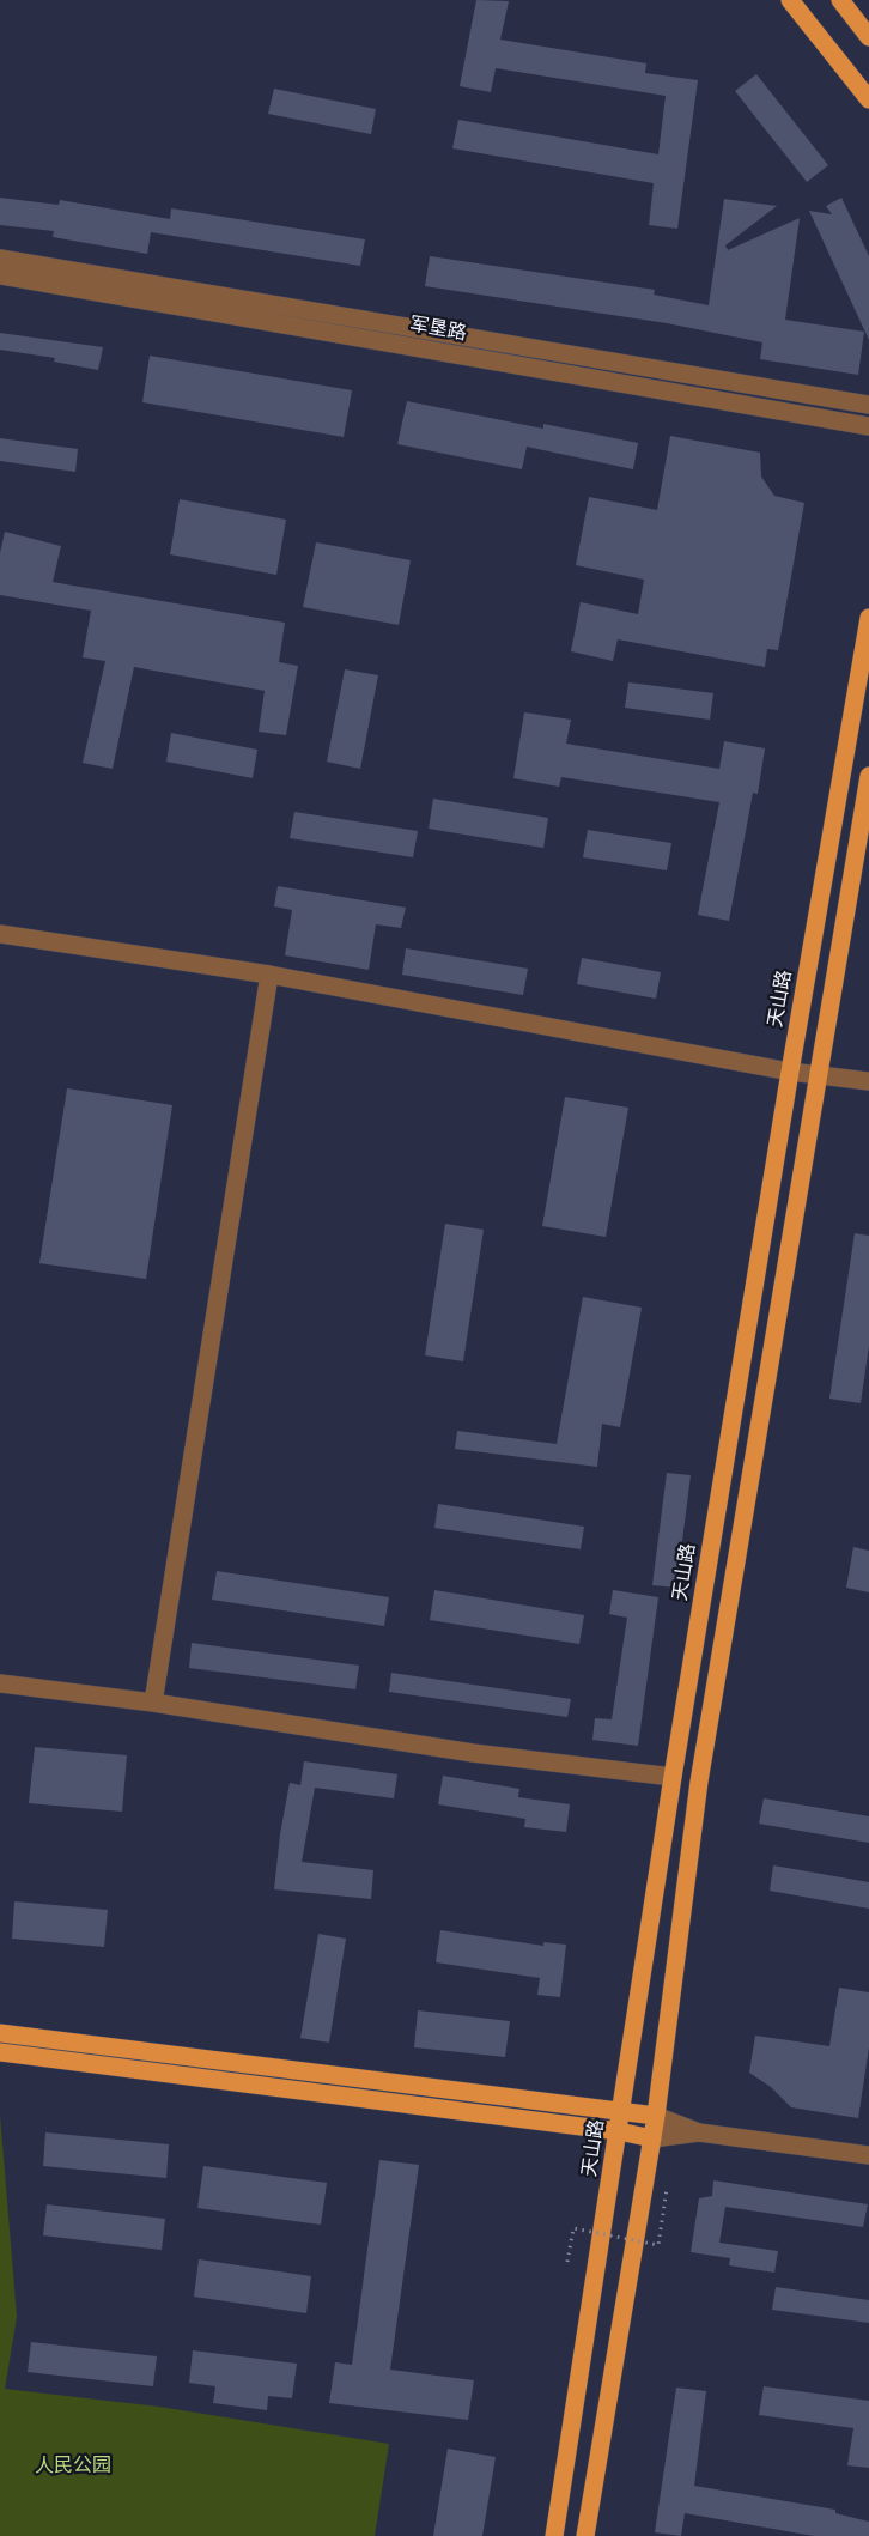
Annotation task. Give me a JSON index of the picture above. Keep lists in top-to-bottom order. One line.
{"streets":{"main road":["天山路"],"street":["军垦路"]},"parks":["人民公园"]}
